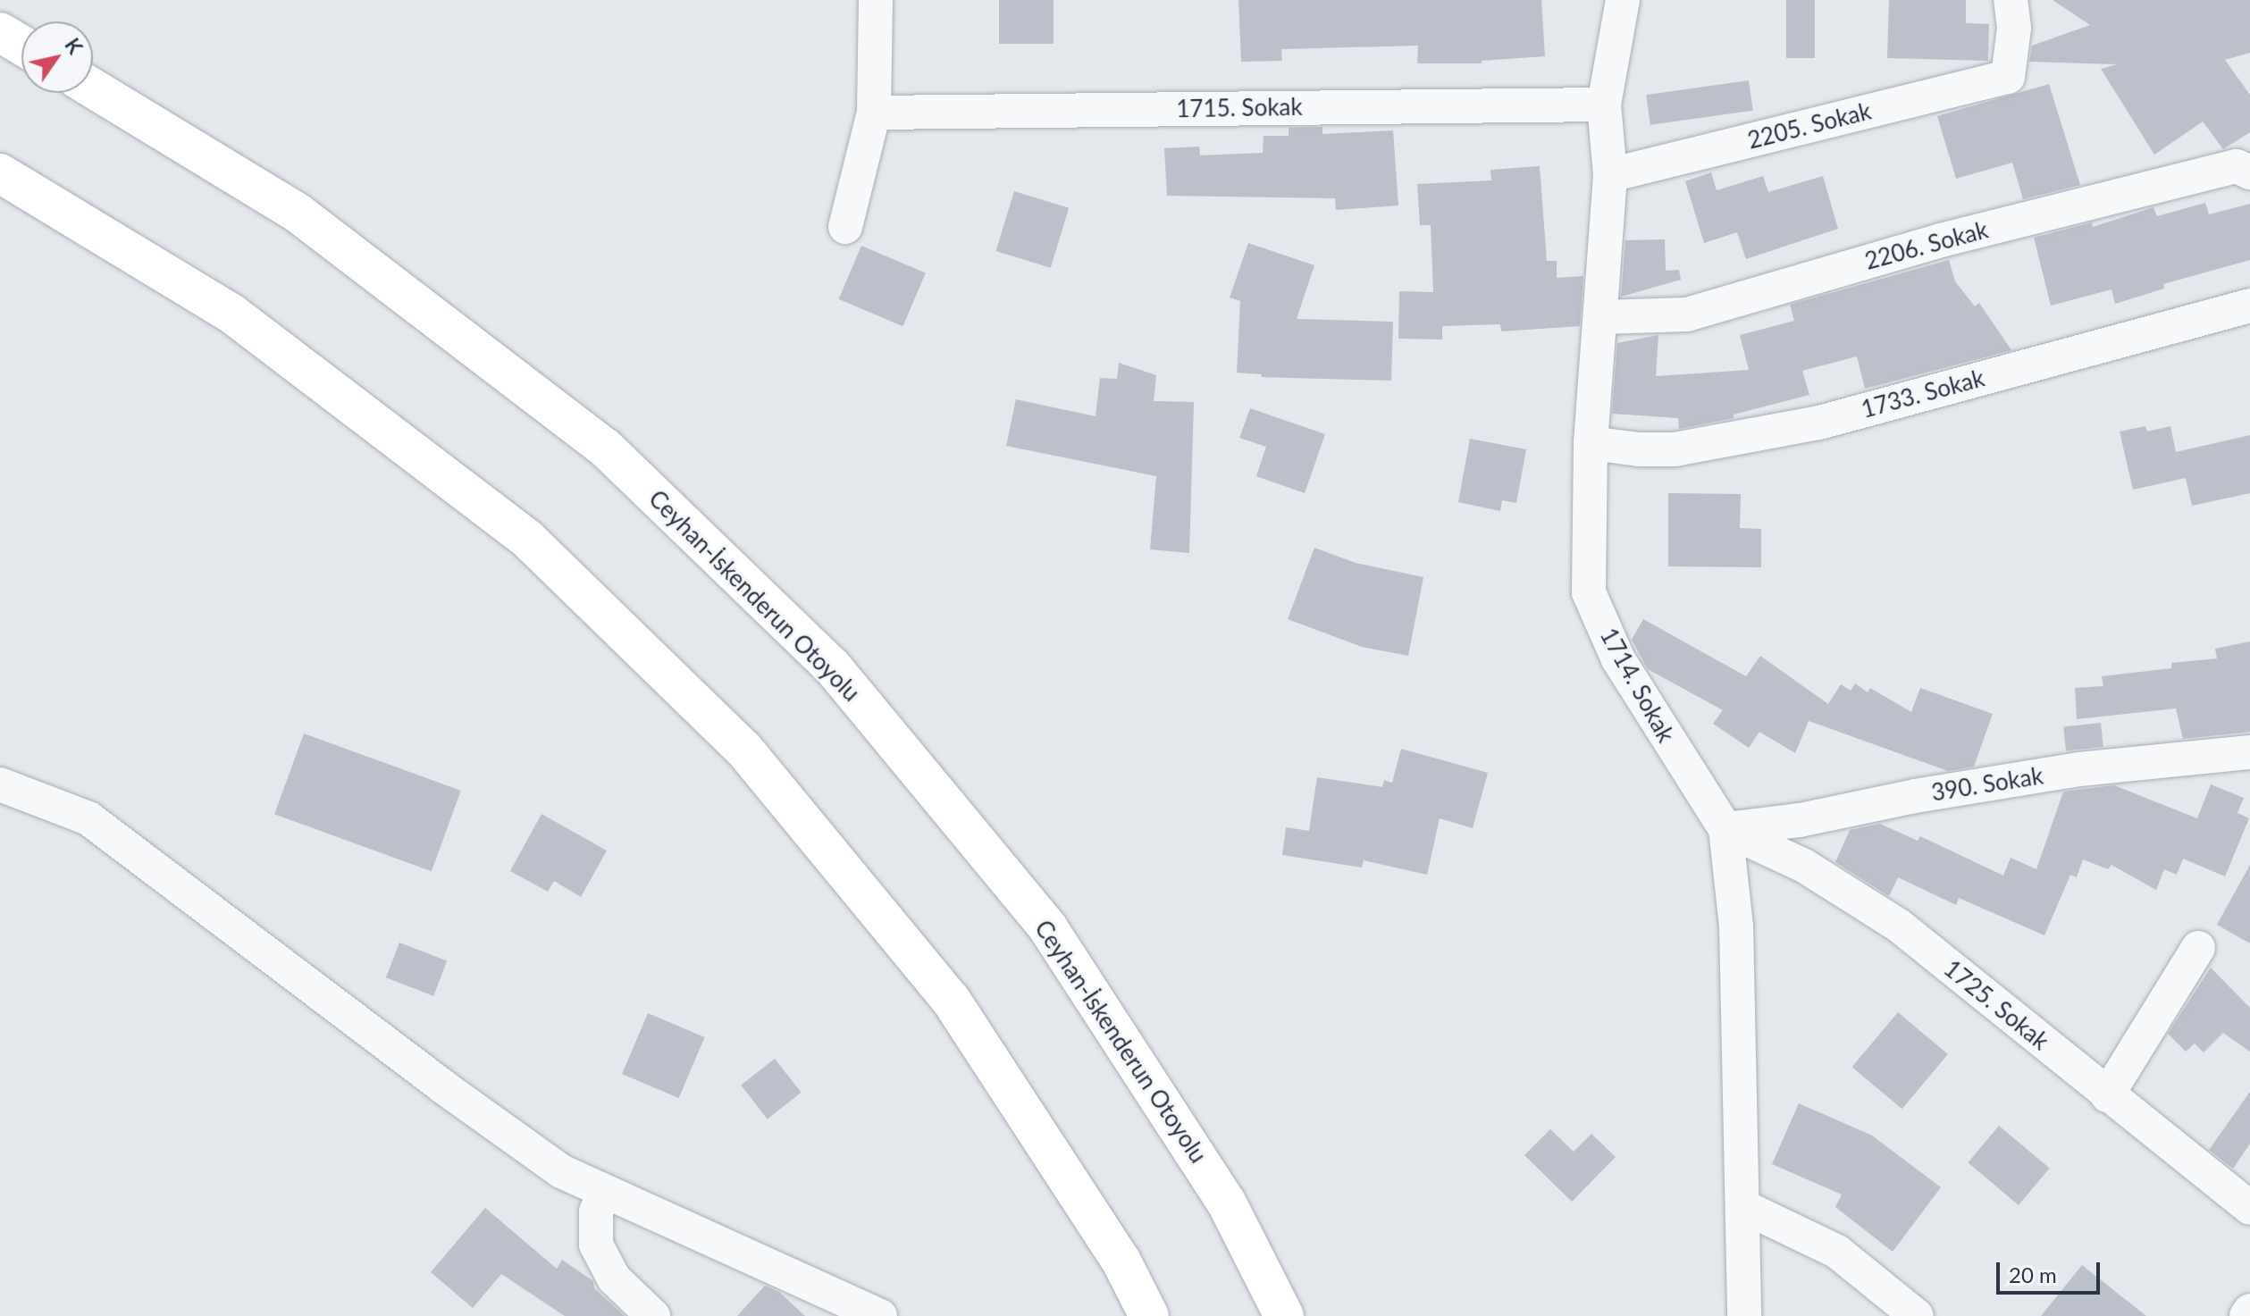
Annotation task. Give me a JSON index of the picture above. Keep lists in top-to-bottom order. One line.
{"streets":{"highway":["Ceyhan-İskenderun Otoyolu"],"street":["1715. Sokak","2205. Sokak","2206. Sokak","1733. Sokak","1714. Sokak","390. Sokak","1725. Sokak"]},"crossings":[["1715. Sokak","1714. Sokak"],["2205. Sokak","1714. Sokak"],["2206. Sokak","1714. Sokak"],["1733. Sokak","1714. Sokak"],["1714. Sokak","390. Sokak"],["1714. Sokak","1725. Sokak"],["390. Sokak","1725. Sokak"]],"scale_bar":"20 m","north":"top right"}
